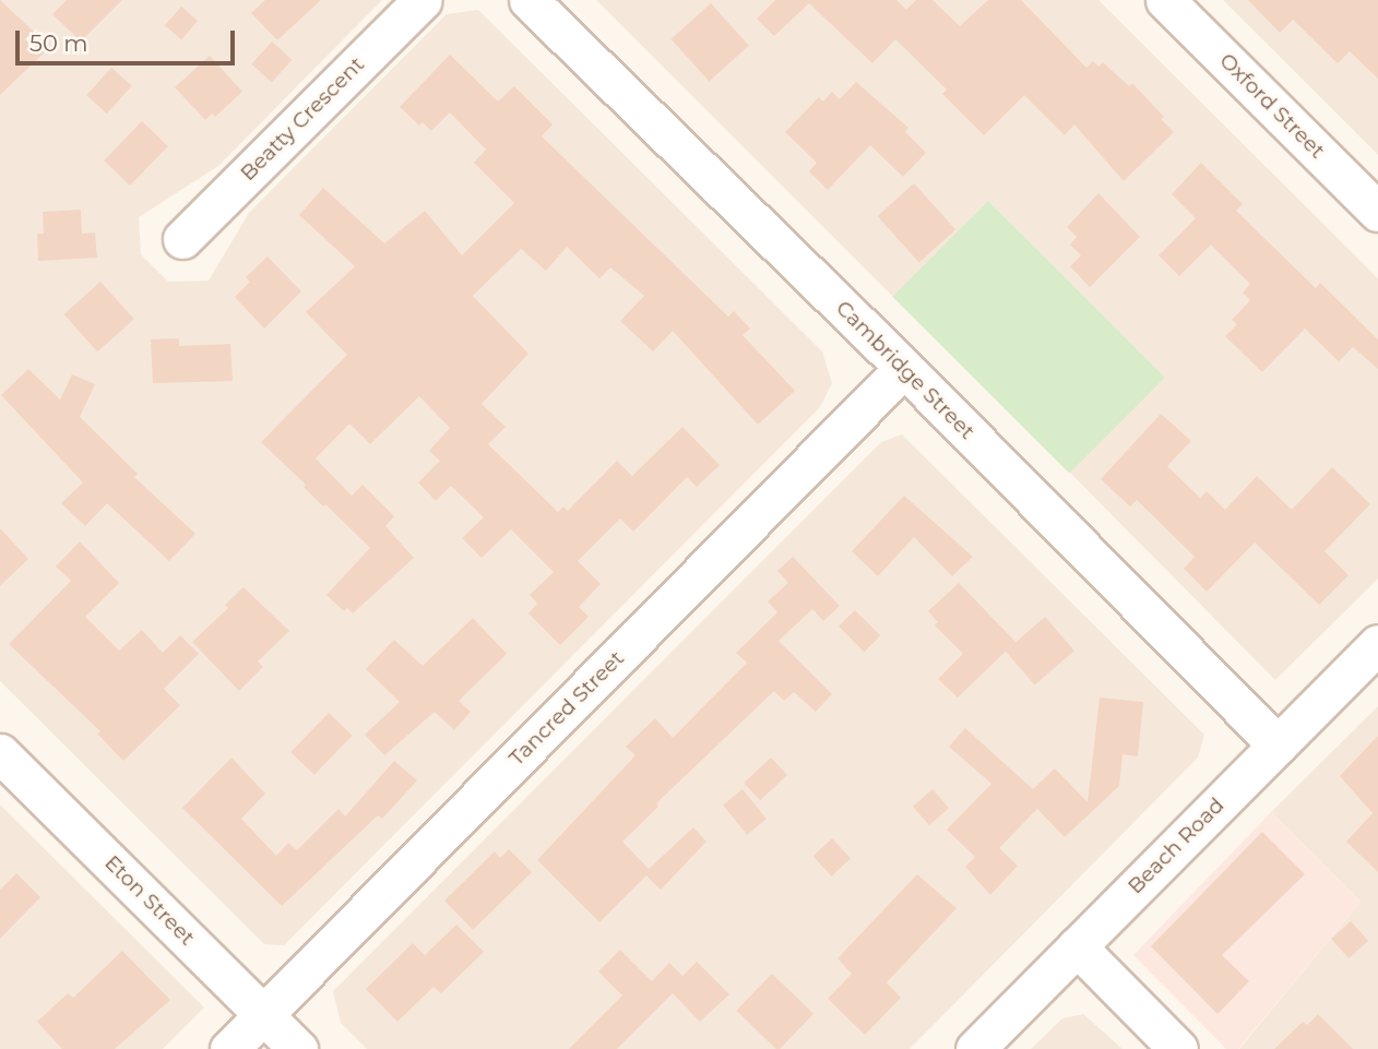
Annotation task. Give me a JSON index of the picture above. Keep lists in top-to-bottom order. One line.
{"streets":{"street":["Oxford Street","Beatty Crescent","Cambridge Street","Tancred Street","Beach Road","Eton Street"]},"crossings":[["Cambridge Street","Tancred Street"],["Cambridge Street","Beach Road"],["Tancred Street","Eton Street"]],"scale_bar":"50 m"}
